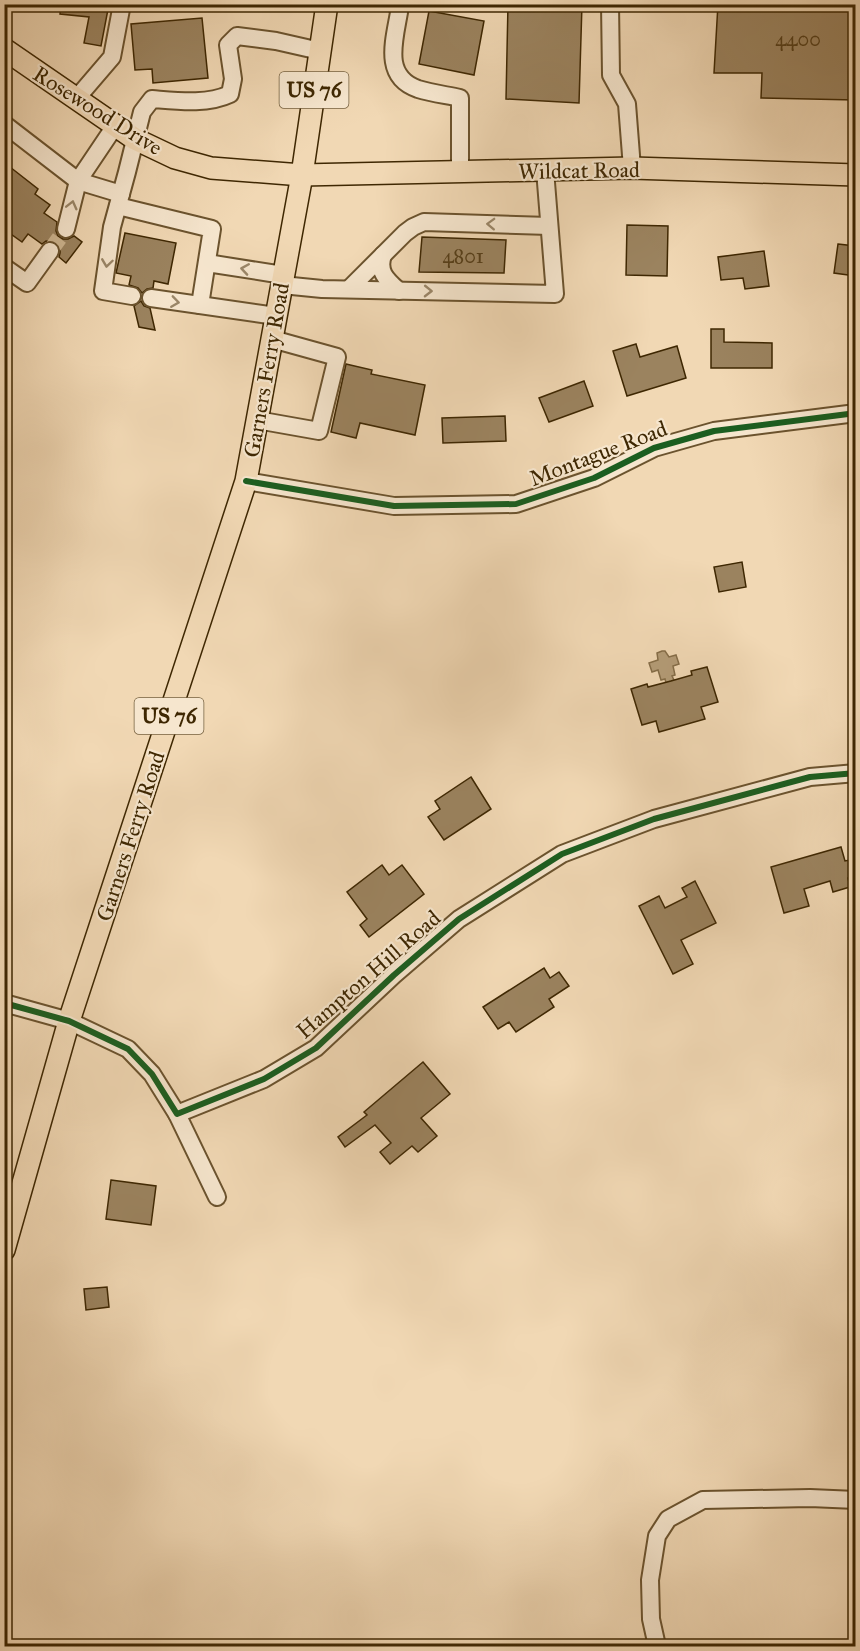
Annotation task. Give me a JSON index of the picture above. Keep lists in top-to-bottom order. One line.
{"streets":{"main road":["US 76","Rosewood Drive","Wildcat Road","Garners Ferry Road"],"street":["Montague Road","Hampton Hill Road"]},"crossings":[["US 76","Rosewood Drive"],["US 76","Wildcat Road"],["US 76","Garners Ferry Road"],["Rosewood Drive","Wildcat Road"],["Rosewood Drive","Garners Ferry Road"],["Wildcat Road","Garners Ferry Road"],["Garners Ferry Road","Montague Road"]],"house_numbers":["4400","4801"]}
